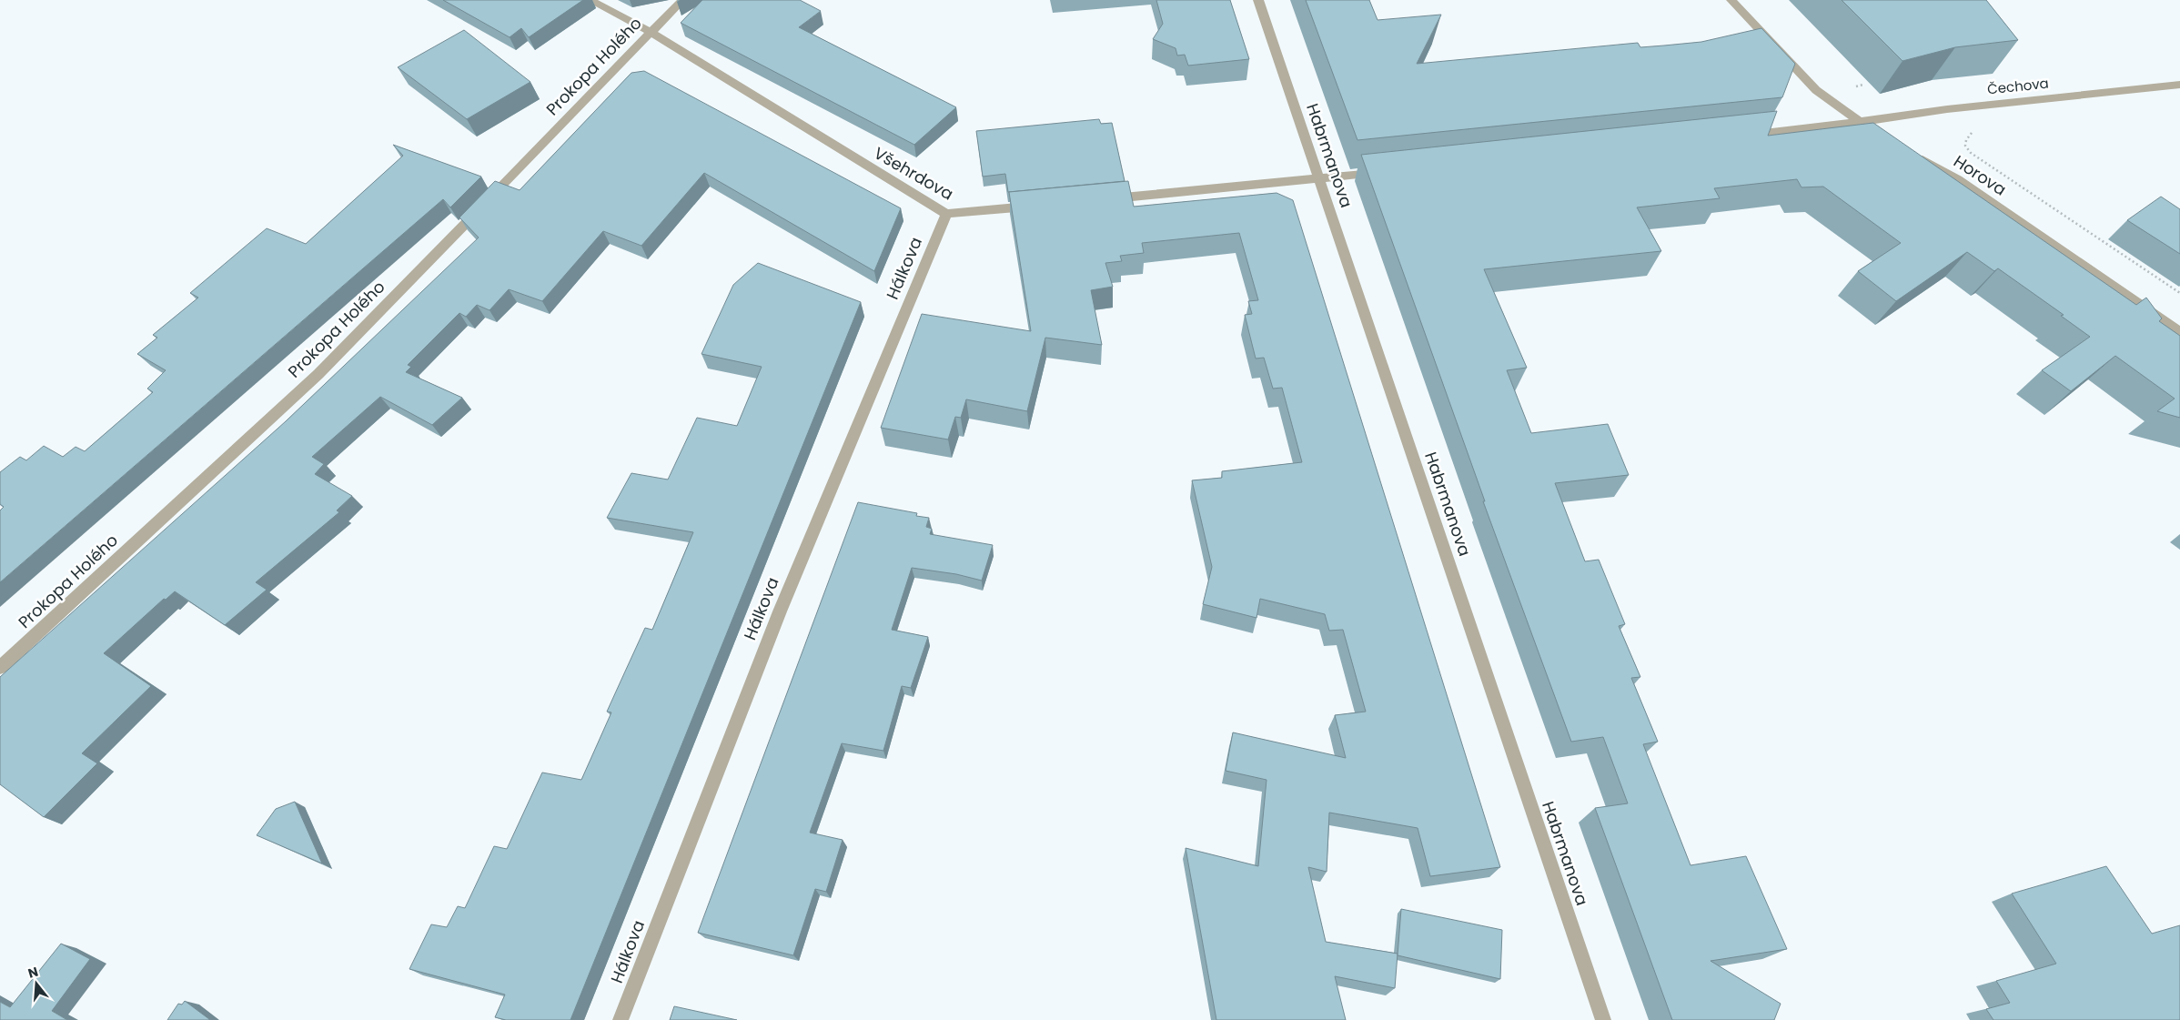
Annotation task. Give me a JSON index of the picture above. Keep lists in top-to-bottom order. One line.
{"streets":{"street":["Prokopa Holého","Čechova","Habrmanova","Všehrdova","Horova","Hálkova"]},"crossings":[["Prokopa Holého","Všehrdova"],["Všehrdova","Hálkova"]],"north":"top"}
